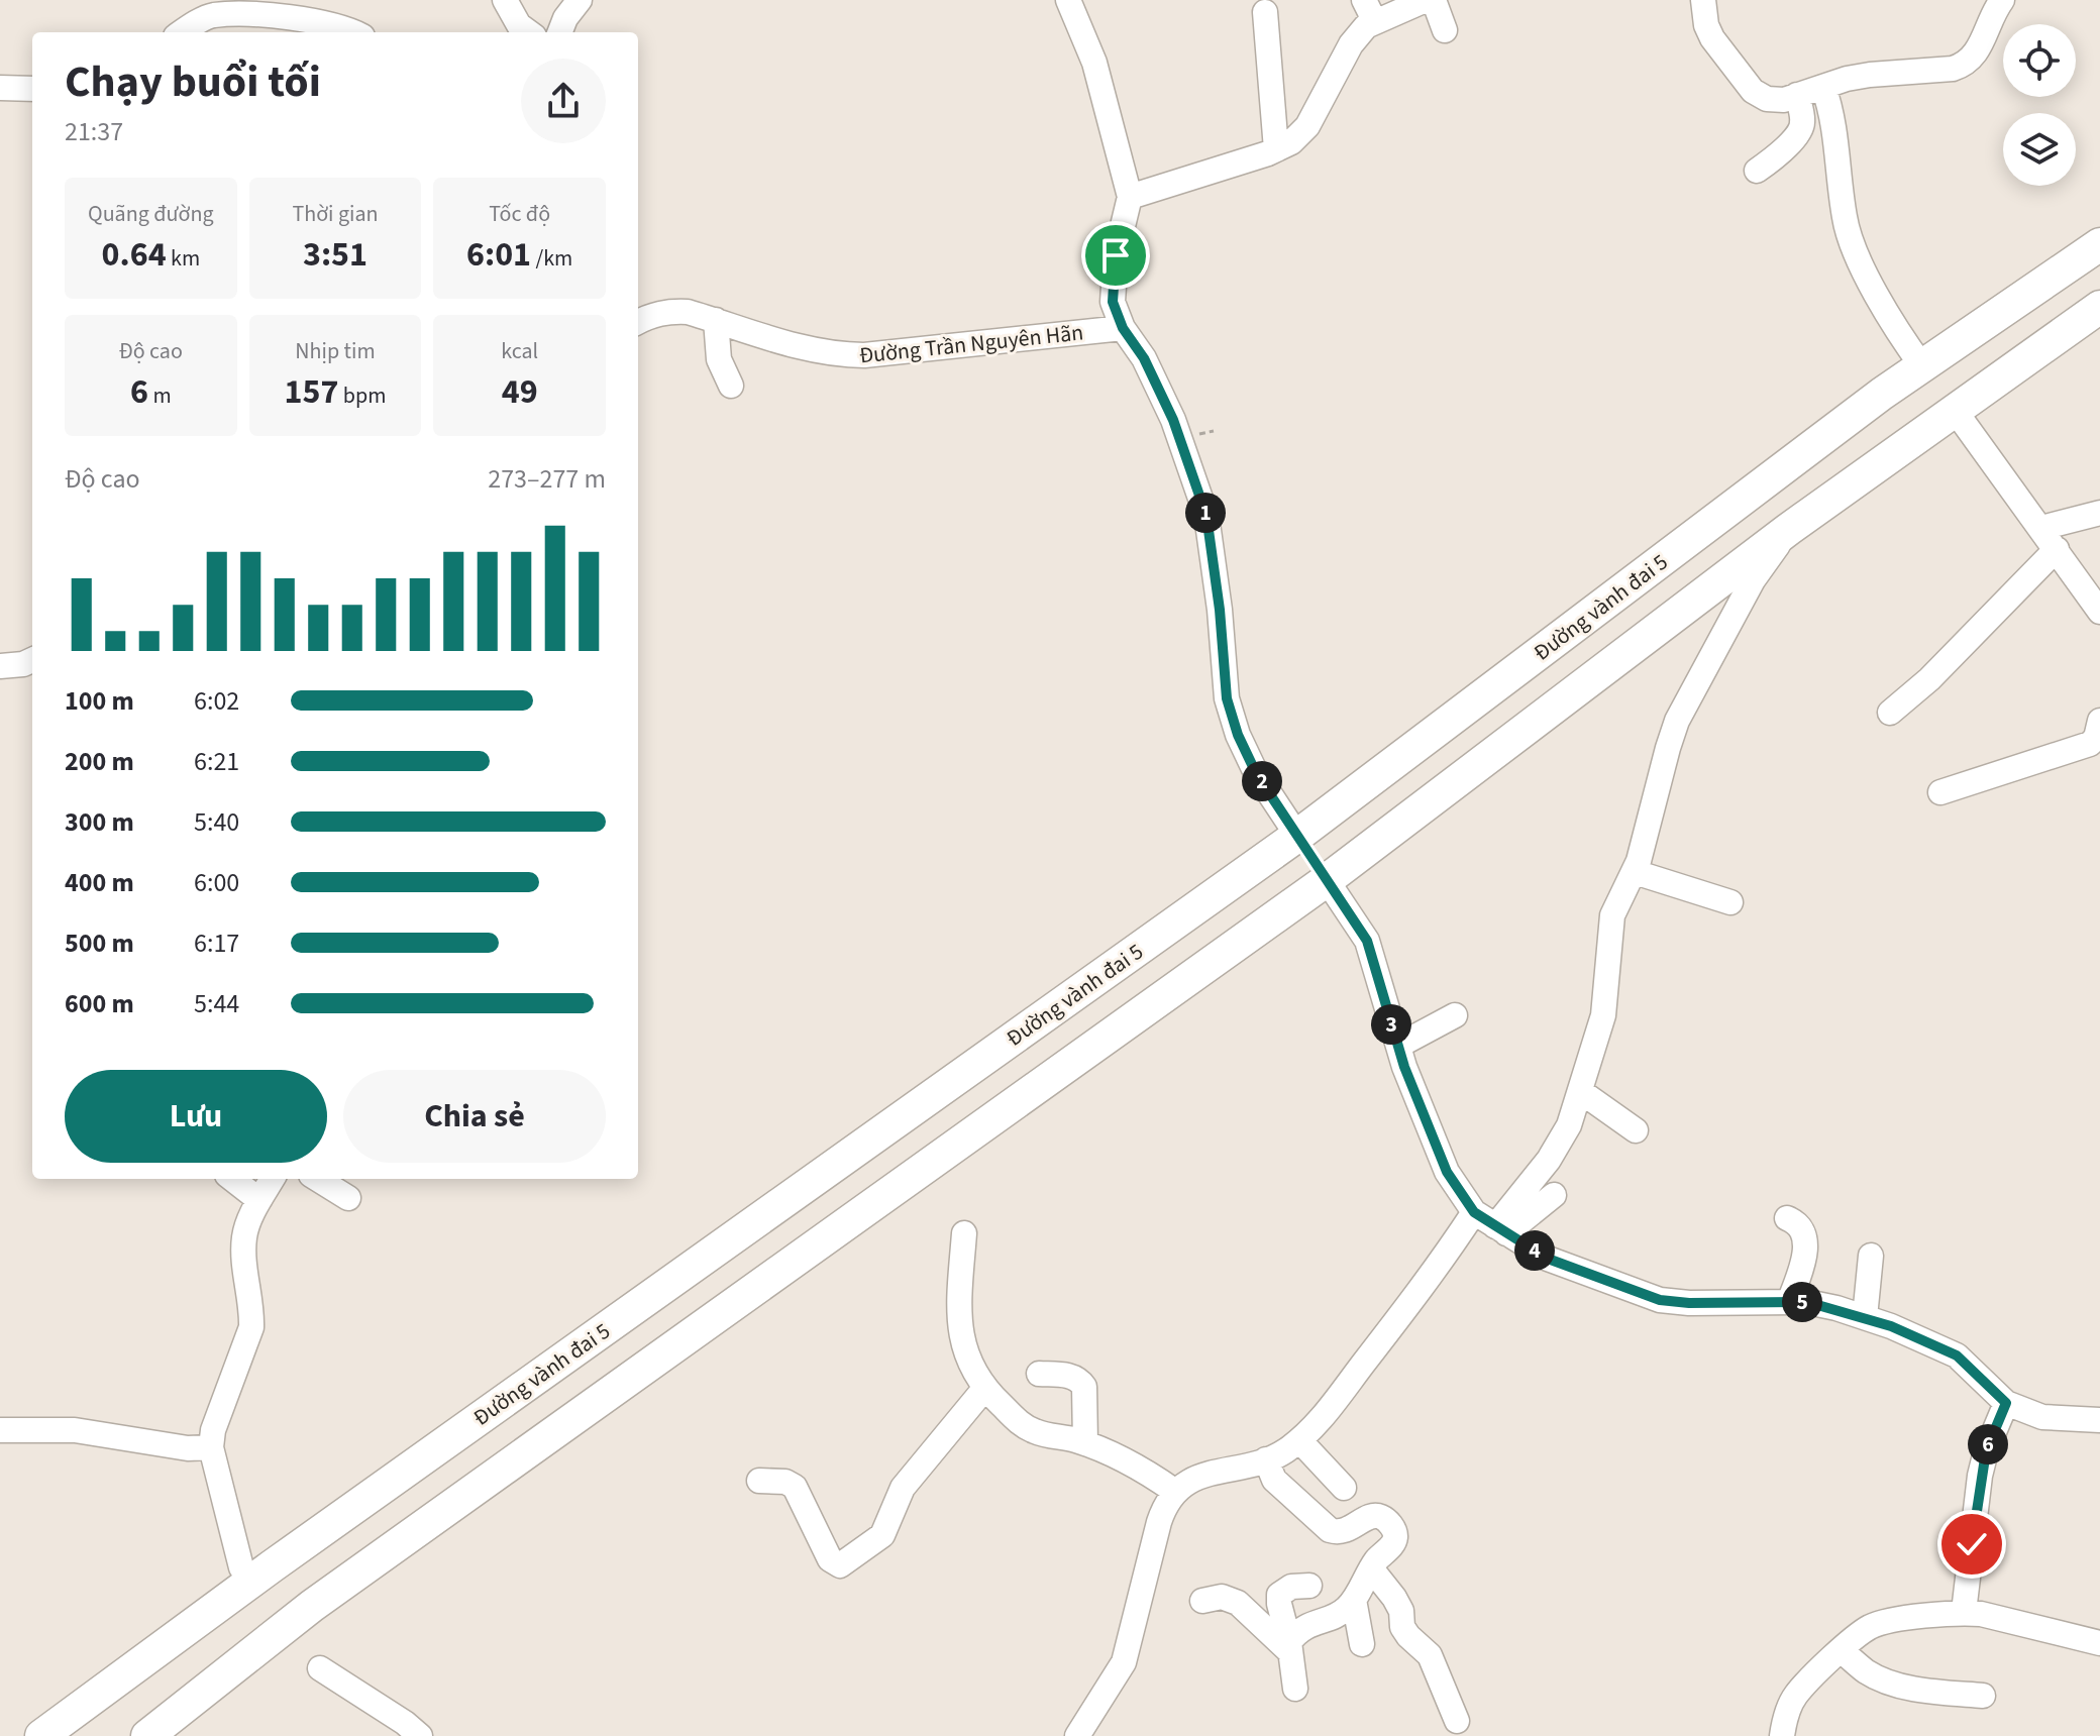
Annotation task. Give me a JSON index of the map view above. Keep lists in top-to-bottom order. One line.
{"streets":{"main road":["Đường vành đai 5"],"street":["Đường Trần Nguyên Hãn"]},"page":{"heading":["Chạy buổi tối","21:37"],"stats":[["Quãng đường","0.64 km"],["Thời gian","3:51"],["Tốc độ","6:01 /km"],["Độ cao","6 m"],["Nhịp tim","157 bpm"],["kcal","49"]],"chart":["Độ cao","273–277 m"],"pins":["1","2","3","4","5","6"],"list":[{"name":"100 m","note":"6:02"},{"name":"200 m","note":"6:21"},{"name":"300 m","note":"5:40"},{"name":"400 m","note":"6:00"},{"name":"500 m","note":"6:17"},{"name":"600 m","note":"5:44"}],"buttons":["Lưu","Chia sẻ"]}}
